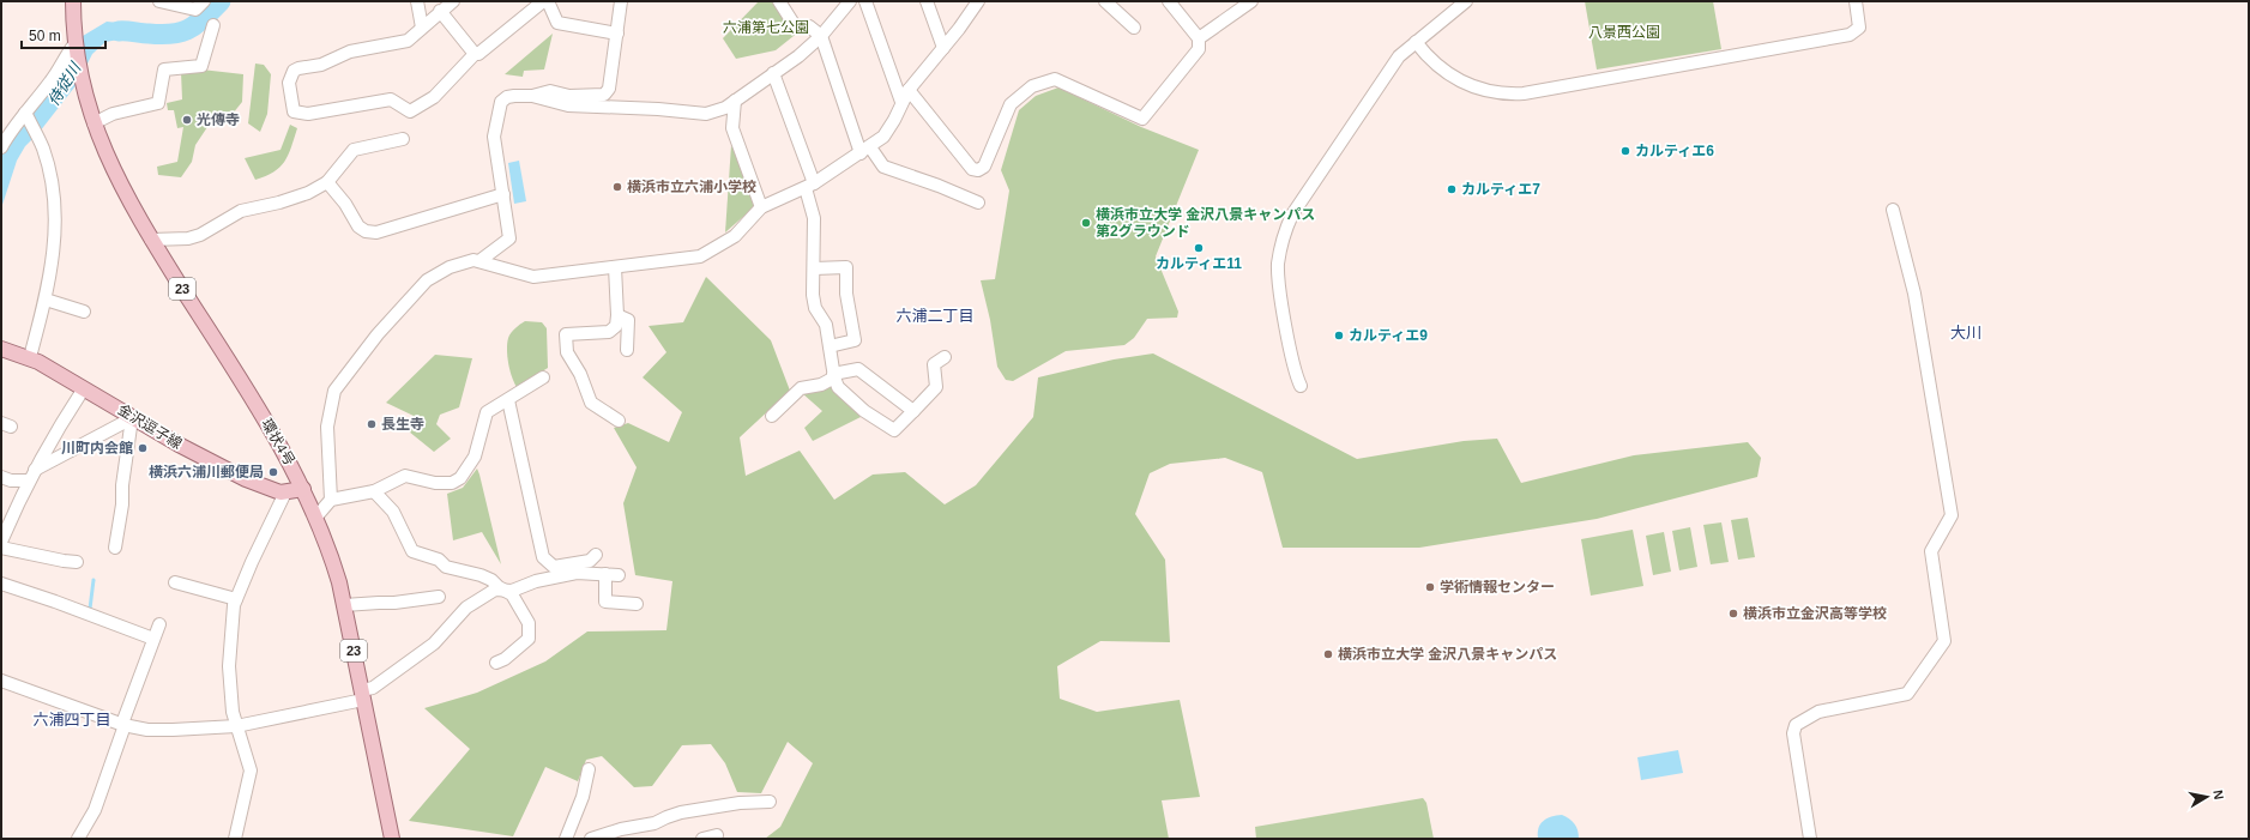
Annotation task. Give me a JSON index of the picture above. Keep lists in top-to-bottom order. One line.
{"streets":{"main road":["23","金沢逗子線","環状4号"]},"crossings":[["23","環状4号"],["金沢逗子線","環状4号"]],"districts":["六浦二丁目","大川","六浦四丁目"],"water":["侍従川"],"parks":["六浦第七公園","八景西公園"],"places":["光傳寺","カルティエ6","横浜市立六浦小学校","カルティエ7","横浜市立大学 金沢八景キャンパス 第2グラウンド","カルティエ11","カルティエ9","長生寺","川町内会館","横浜六浦川郵便局","学術情報センター","横浜市立金沢高等学校","横浜市立大学 金沢八景キャンパス"],"scale_bar":"50 m","north":"right"}
